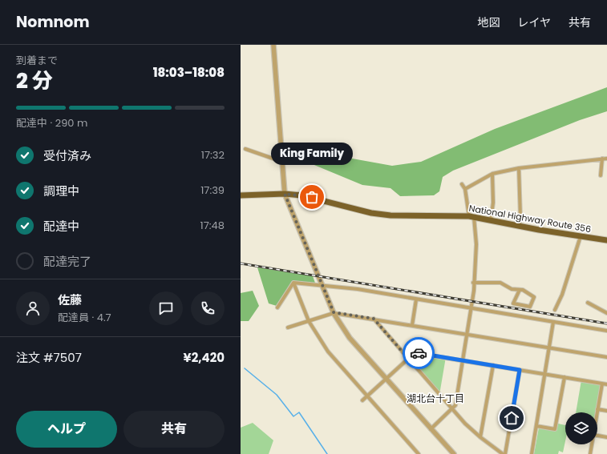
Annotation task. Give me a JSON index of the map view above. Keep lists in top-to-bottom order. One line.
{"streets":{"highway":["National Highway Route 356"]},"districts":["湖北台十丁目"],"places":["King Family"],"page":{"header":"Nomnom","nav":["地図","レイヤ","共有"],"heading":["2 分","到着まで","18:03–18:08"],"panel":["佐藤","配達員 · 4.7","注文 #7507","¥2,420"],"bar":"配達中 · 290 m","list":[["受付済み","17:32"],["調理中","17:39"],["配達中","17:48"],"配達完了"],"bubble":"King Family","buttons":["ヘルプ","共有"]}}
